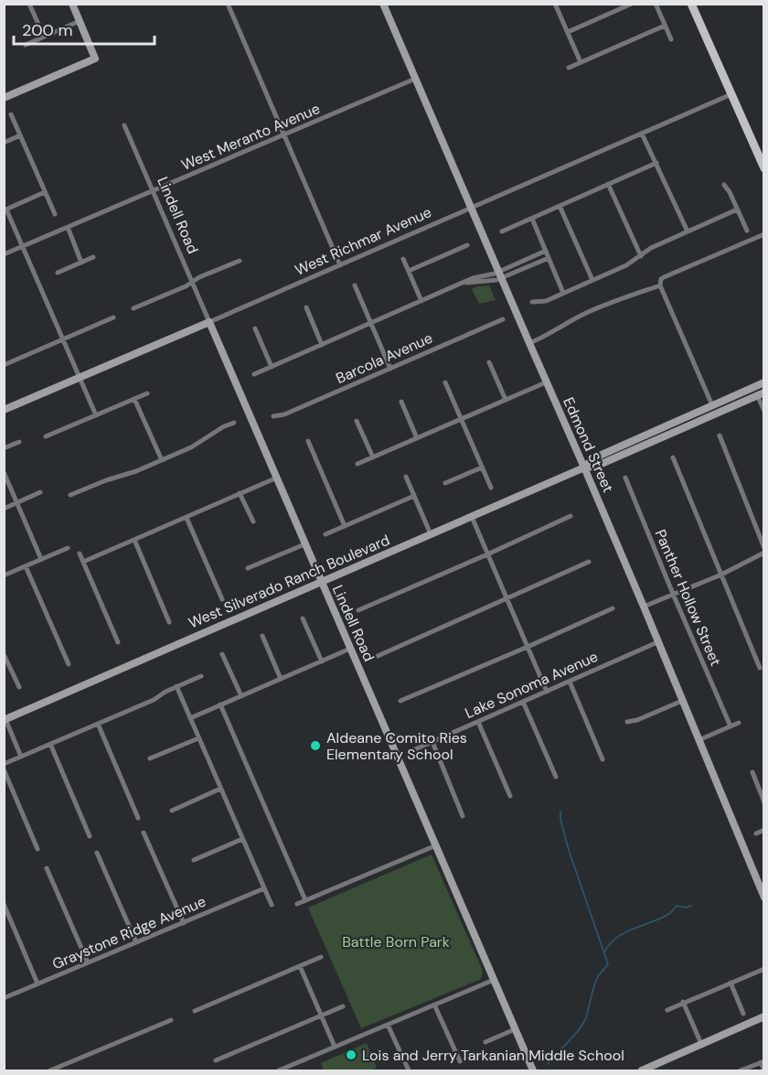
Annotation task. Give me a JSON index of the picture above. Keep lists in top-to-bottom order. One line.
{"streets":{"street":["West Meranto Avenue","Lindell Road","West Richmar Avenue","Barcola Avenue","Edmond Street","West Silverado Ranch Boulevard","Panther Hollow Street","Lake Sonoma Avenue","Graystone Ridge Avenue"]},"crossings":[["West Meranto Avenue","Lindell Road"],["West Meranto Avenue","Edmond Street"],["Lindell Road","West Richmar Avenue"],["Lindell Road","West Silverado Ranch Boulevard"],["West Richmar Avenue","Edmond Street"],["Edmond Street","West Silverado Ranch Boulevard"],["Edmond Street","Lake Sonoma Avenue"]],"parks":["Battle Born Park"],"places":["Aldeane Comito Ries Elementary School","Lois and Jerry Tarkanian Middle School"],"scale_bar":"200 m"}
